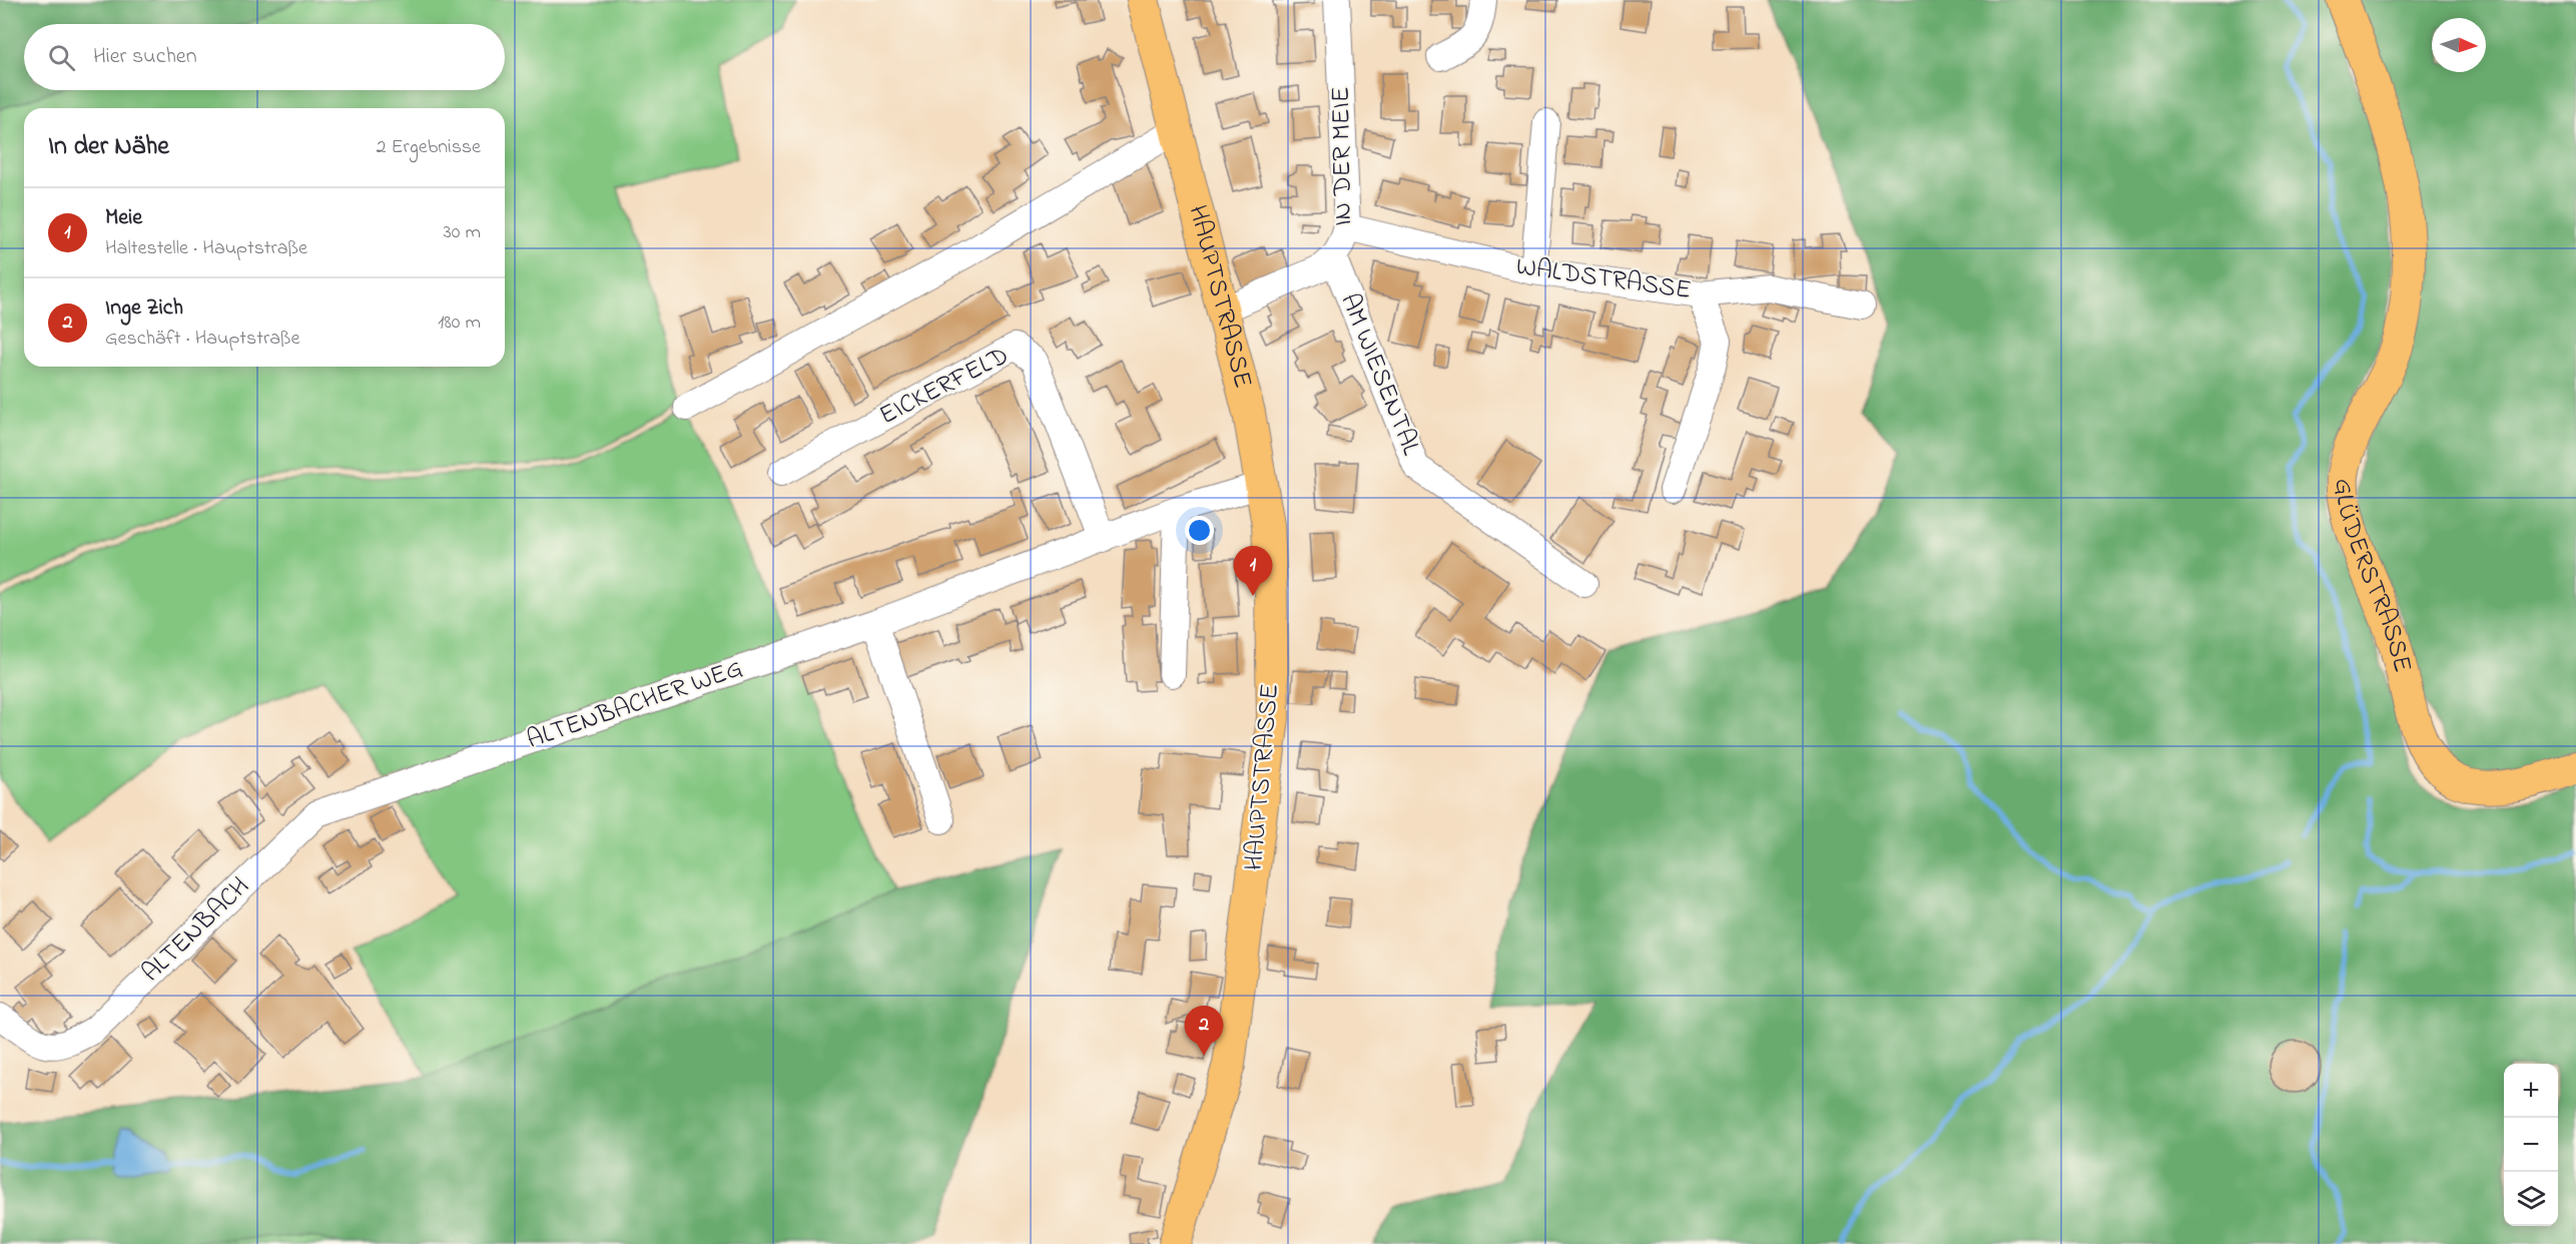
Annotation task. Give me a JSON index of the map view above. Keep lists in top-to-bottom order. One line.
{"streets":{"main road":["HAUPTSTRASSE","GLÜDERSTRASSE"],"street":["IN DER MEIE","WALDSTRASSE","AM WIESENTAL","EICKERFELD","ALTENBACHER WEG","ALTENBACH"]},"crossings":[["IN DER MEIE","WALDSTRASSE"],["IN DER MEIE","HAUPTSTRASSE"],["IN DER MEIE","AM WIESENTAL"],["HAUPTSTRASSE","ALTENBACHER WEG"],["EICKERFELD","ALTENBACHER WEG"],["ALTENBACHER WEG","ALTENBACH"]],"north":"right","page":{"search":"Hier suchen","heading":["In der Nähe","2 Ergebnisse"],"list":[{"mark":"1","name":"Meie","note":"Haltestelle · Hauptstraße","value":"30 m"},{"mark":"2","name":"Inge Zich","note":"Geschäft · Hauptstraße","value":"180 m"}],"pins":["1","2"],"map_buttons":["+","−"]}}
